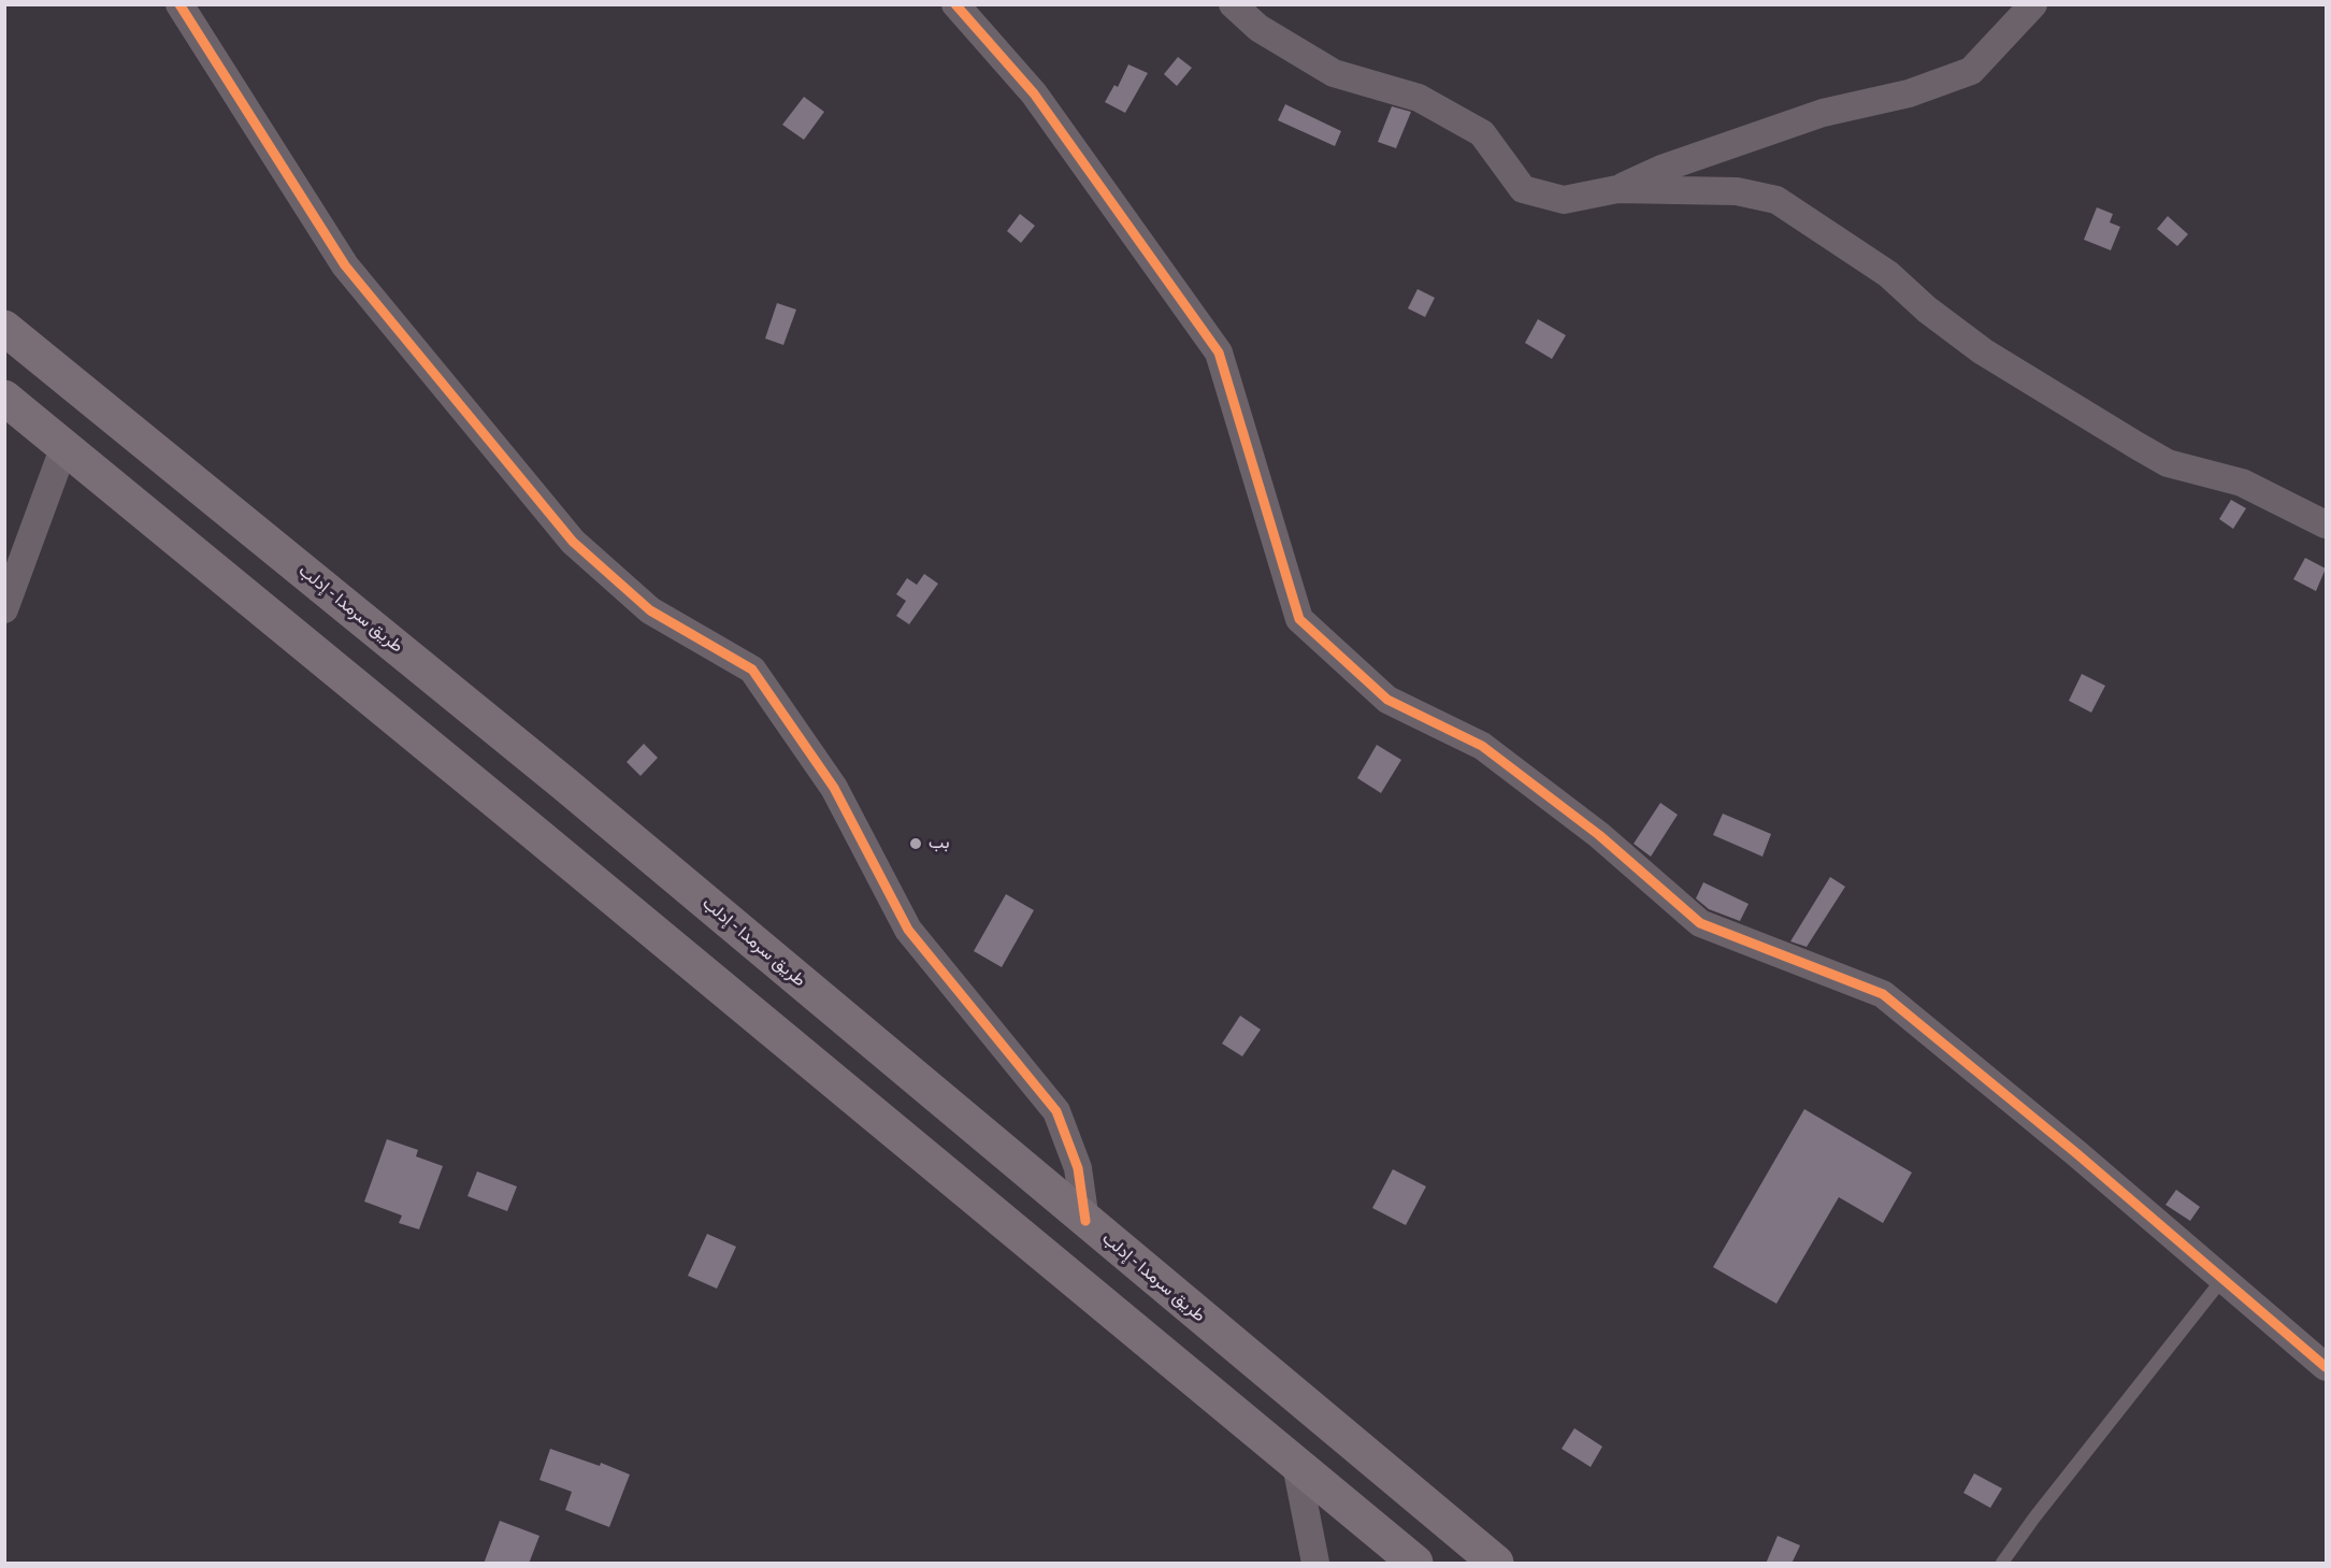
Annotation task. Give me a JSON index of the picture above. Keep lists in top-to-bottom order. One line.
{"streets":{"highway":["طريق سرمدا - إدلب"]},"places":["بب"]}
